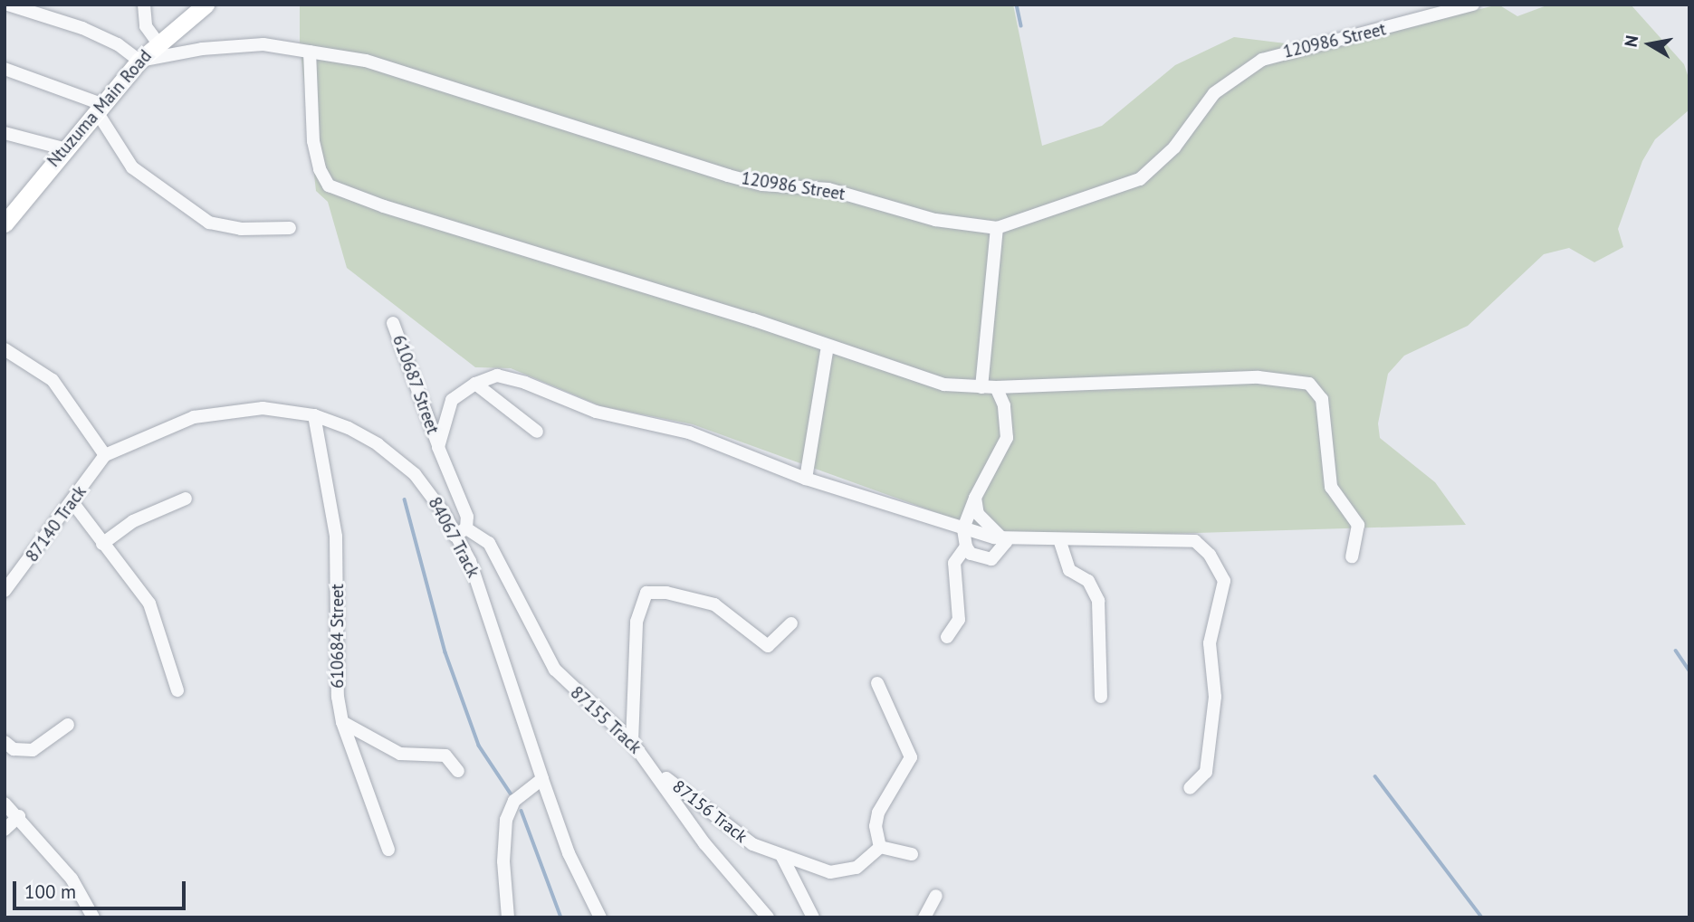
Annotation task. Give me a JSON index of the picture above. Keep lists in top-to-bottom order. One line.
{"streets":{"main road":["Ntuzuma Main Road"],"street":["120986 Street","610687 Street","87140 Track","84067 Track","610684 Street","87155 Track","87156 Track"]},"crossings":[["120986 Street","Ntuzuma Main Road"],["610687 Street","87155 Track"],["87140 Track","84067 Track"],["84067 Track","610684 Street"],["87155 Track","87156 Track"]],"scale_bar":"100 m","north":"left"}
